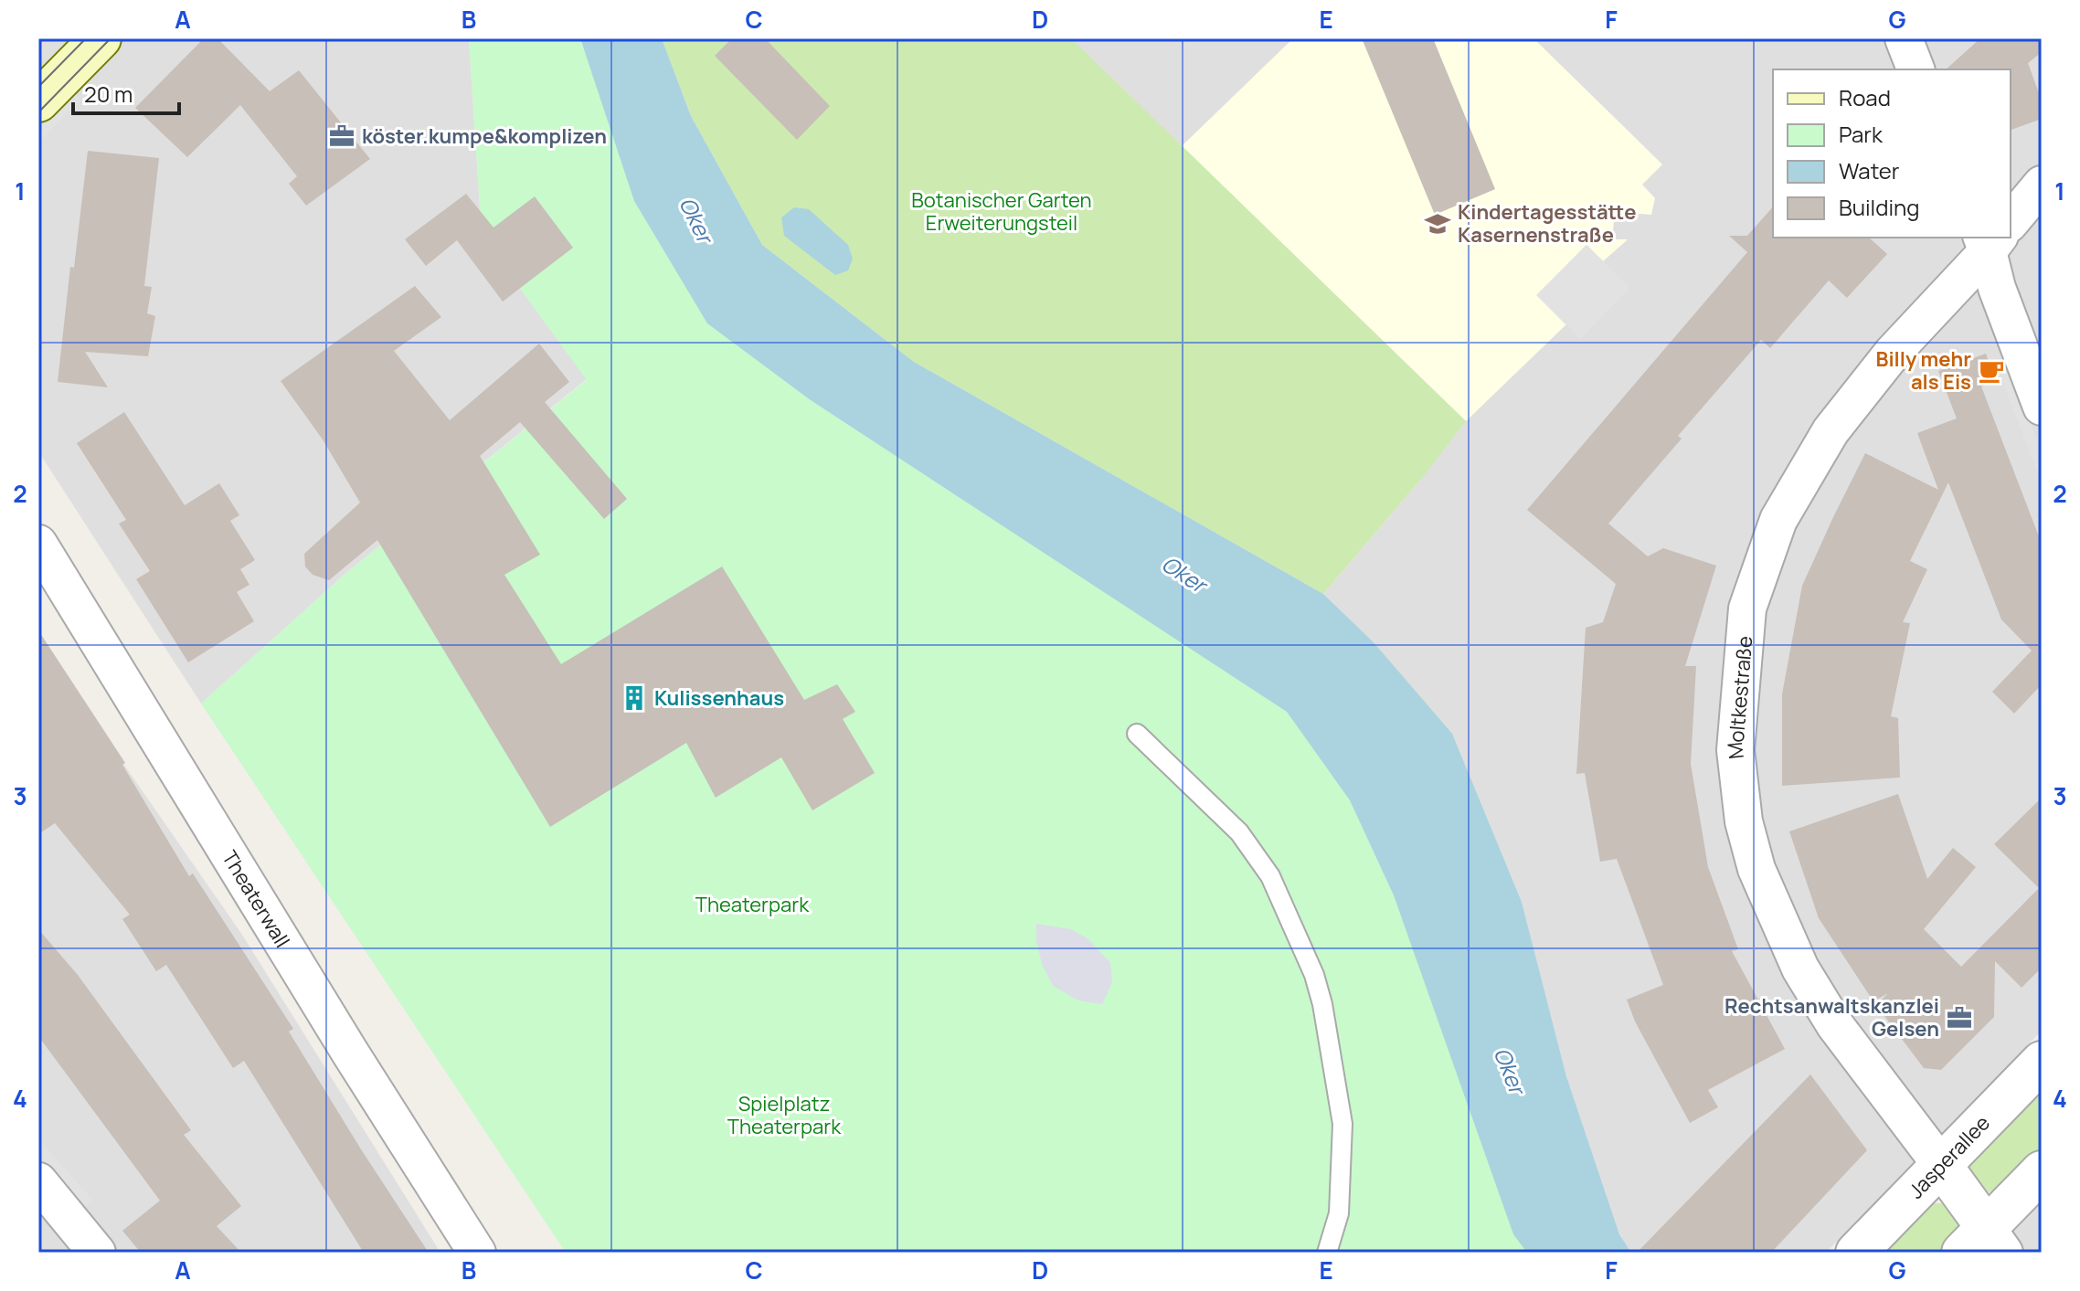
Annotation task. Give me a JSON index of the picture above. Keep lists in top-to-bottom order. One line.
{"streets":{"street":["Moltkestraße","Theaterwall","Jasperallee"]},"crossings":[["Moltkestraße","Jasperallee"]],"water":["Oker"],"parks":["Botanischer Garten Erweiterungsteil","Theaterpark","Spielplatz Theaterpark"],"places":{"office":["köster.kumpe&komplizen","Rechtsanwaltskanzlei Gelsen"],"school or university":["Kindertagesstätte Kasernenstraße"],"cafe":["Billy mehr als Eis"],"building":["Kulissenhaus"]},"legend":["Road","Park","Water","Building"],"scale_bar":"20 m","grid":{"columns":["A","B","C","D","E","F","G"],"rows":["1","2","3","4"]}}
